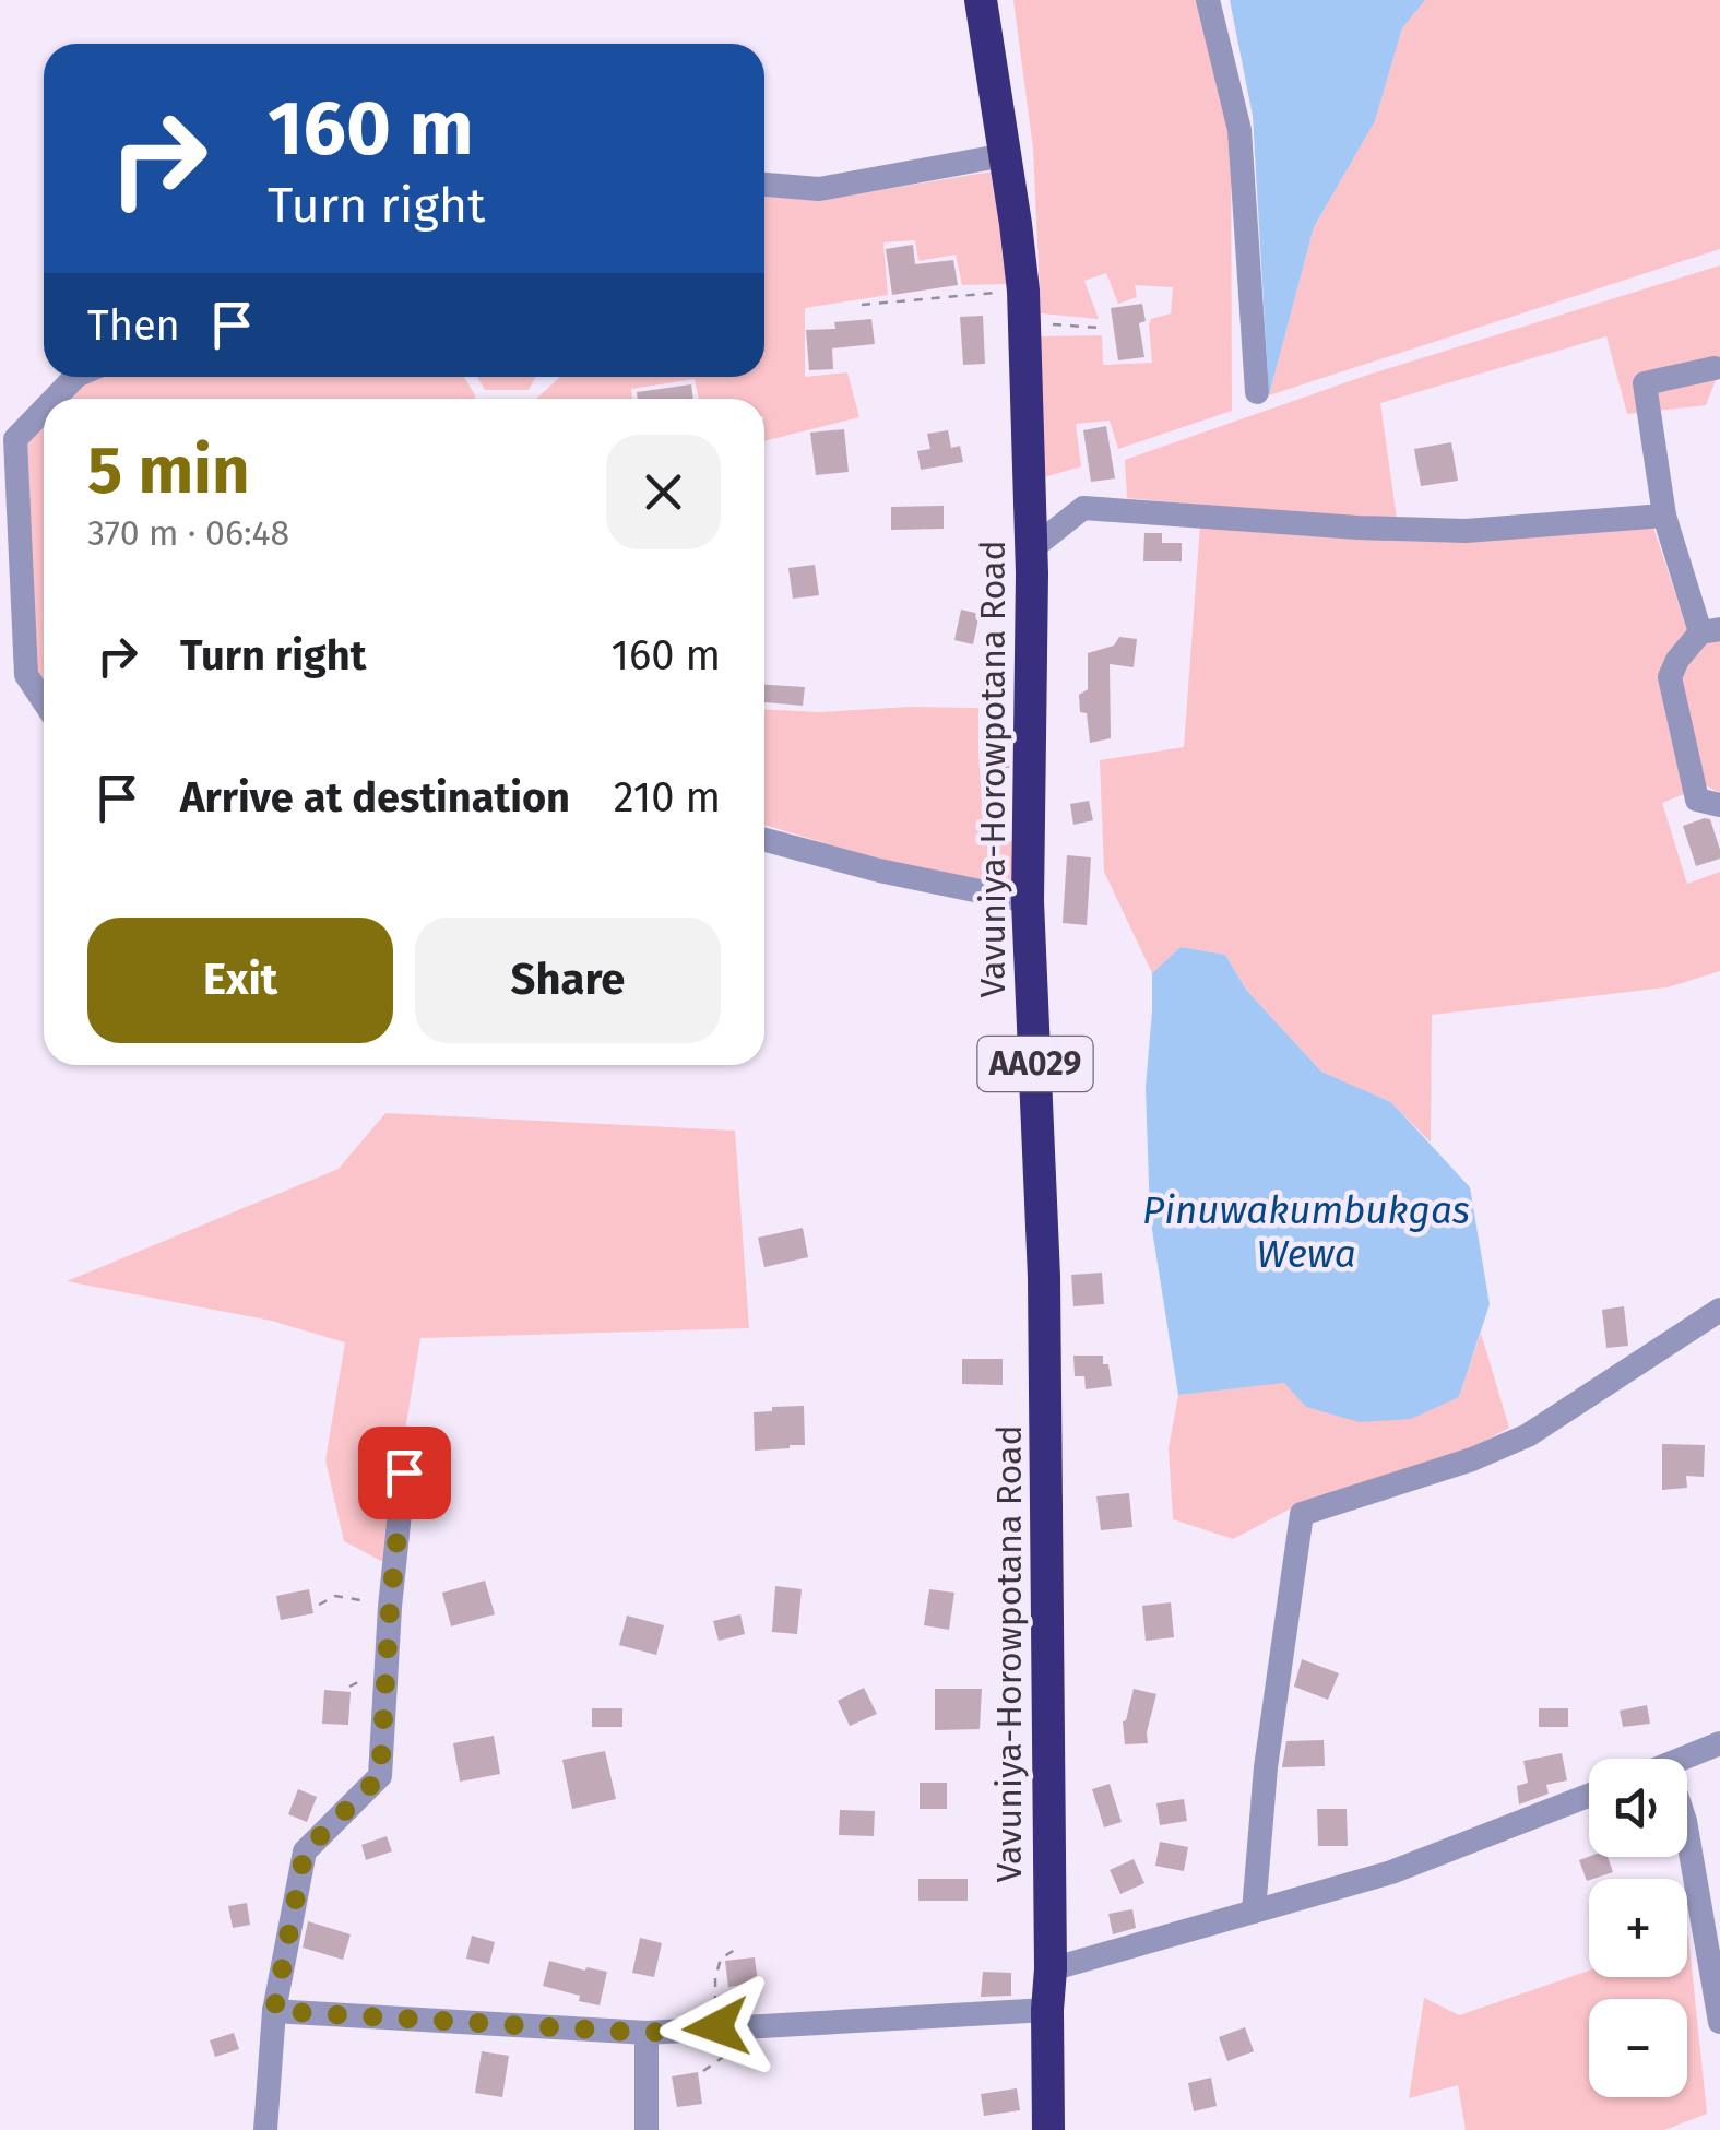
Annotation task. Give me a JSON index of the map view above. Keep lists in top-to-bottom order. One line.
{"streets":{"highway":["Vavuniya-Horowpotana Road","AA029"]},"water":["Pinuwakumbukgas Wewa"],"page":{"turn":["160 m","Turn right"],"then":"Then","heading":["5 min","370 m · 06:48"],"list":[{"name":"Turn right","value":"160 m"},{"name":"Arrive at destination","value":"210 m"}],"buttons":["Exit","Share"],"map_buttons":["+","−"]}}
